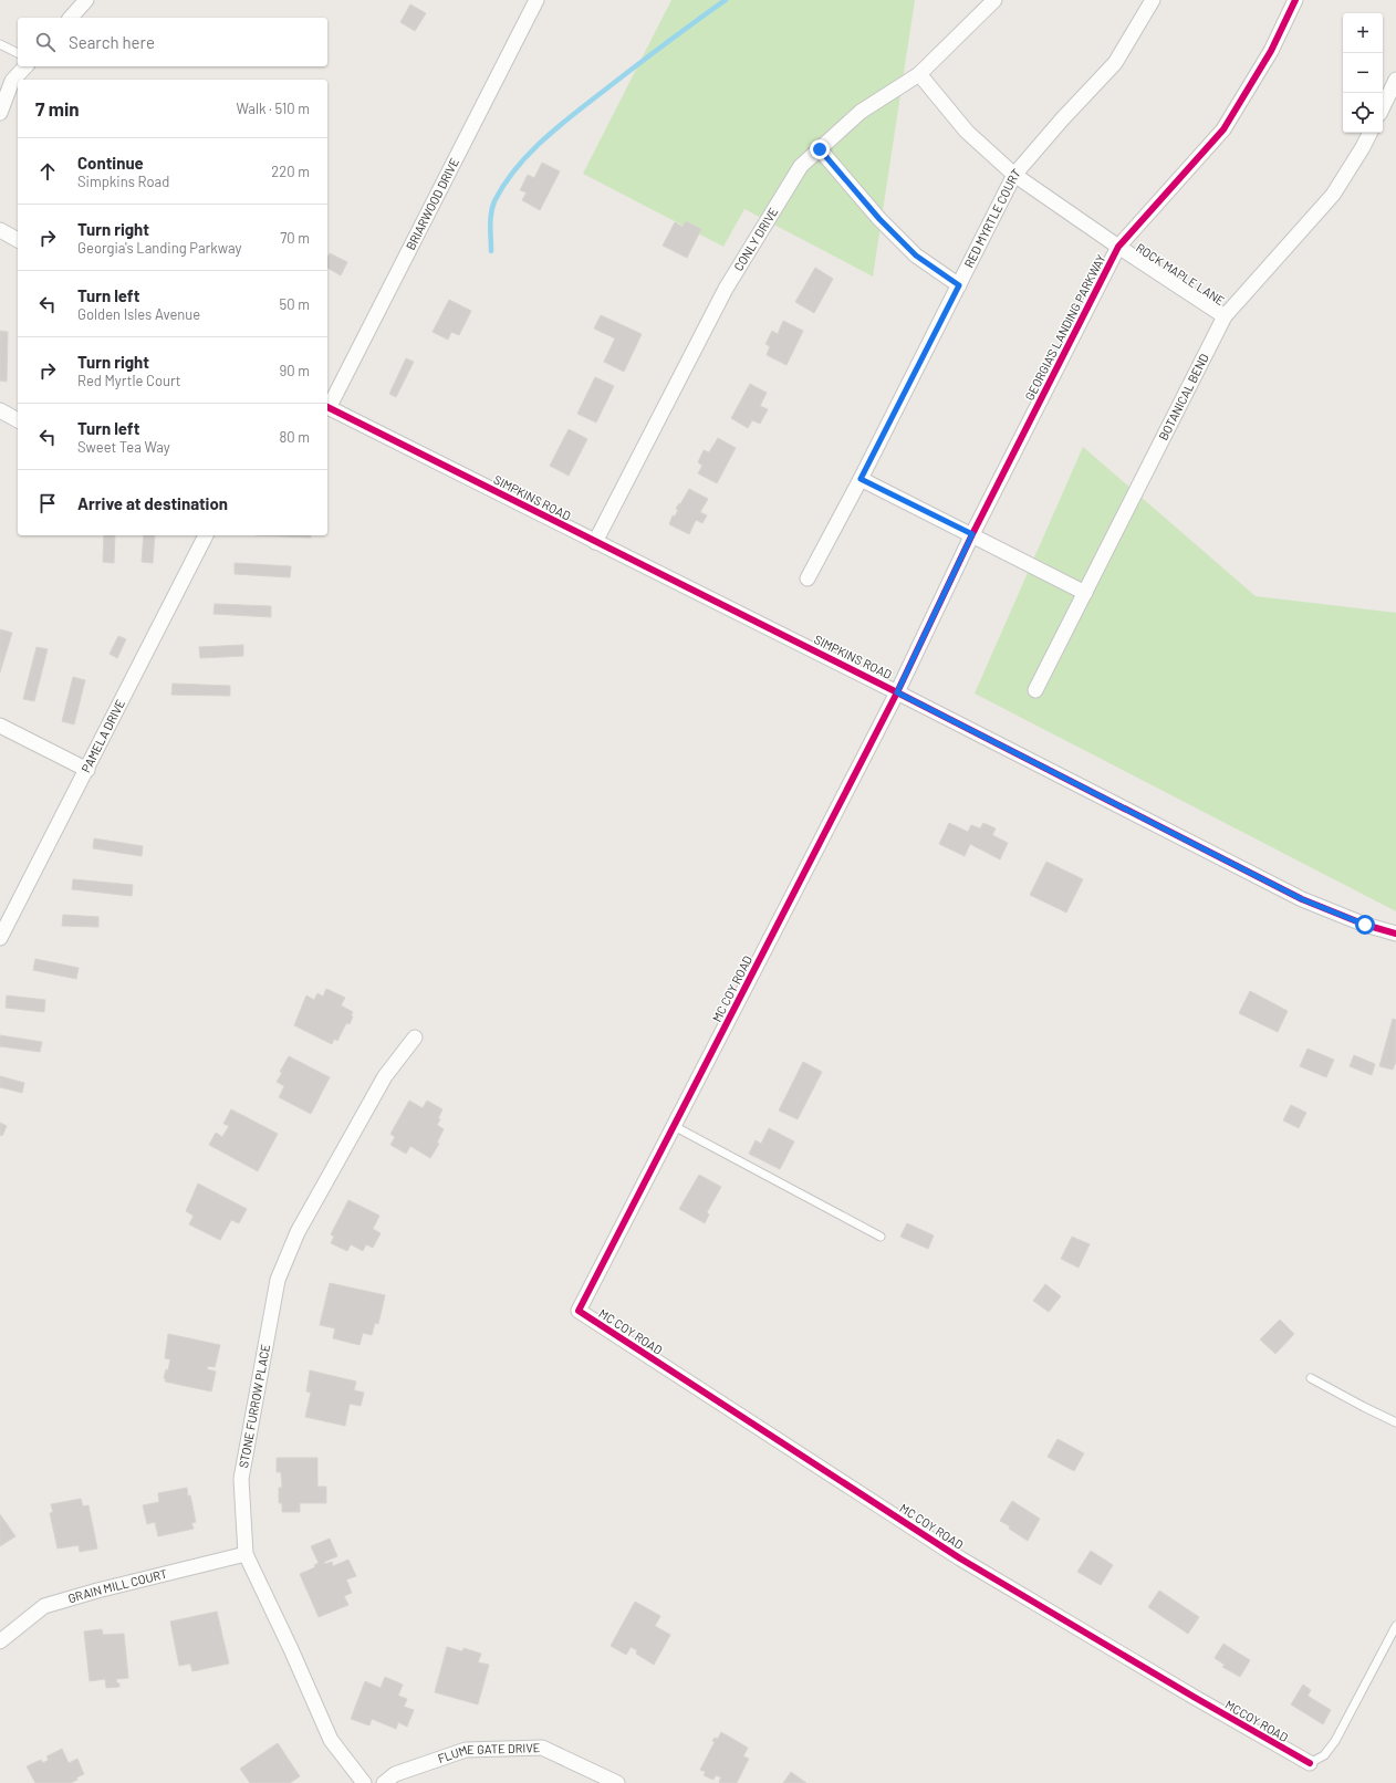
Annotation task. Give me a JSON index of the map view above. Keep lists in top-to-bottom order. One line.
{"streets":{"street":["BRIARWOOD DRIVE","RED MYRTLE COURT","CONLY DRIVE","ROCK MAPLE LANE","GEORGIA'S LANDING PARKWAY","BOTANICAL BEND","SIMPKINS ROAD","PAMELA DRIVE","MC COY ROAD","STONE FURROW PLACE","GRAIN MILL COURT","MCCOY ROAD","FLUME GATE DRIVE"]},"crossings":[["BRIARWOOD DRIVE","SIMPKINS ROAD"],["RED MYRTLE COURT","ROCK MAPLE LANE"],["CONLY DRIVE","ROCK MAPLE LANE"],["CONLY DRIVE","SIMPKINS ROAD"],["ROCK MAPLE LANE","GEORGIA'S LANDING PARKWAY"],["ROCK MAPLE LANE","BOTANICAL BEND"],["GEORGIA'S LANDING PARKWAY","SIMPKINS ROAD"],["GEORGIA'S LANDING PARKWAY","MC COY ROAD"],["SIMPKINS ROAD","MC COY ROAD"],["MC COY ROAD","MCCOY ROAD"],["STONE FURROW PLACE","GRAIN MILL COURT"]],"page":{"map_buttons":["+","−"],"search":"Search here","heading":["7 min","Walk · 510 m"],"list":[["Continue","Simpkins Road","220 m"],["Turn right","Georgia's Landing Parkway","70 m"],["Turn left","Golden Isles Avenue","50 m"],["Turn right","Red Myrtle Court","90 m"],["Turn left","Sweet Tea Way","80 m"],"Arrive at destination"]}}
